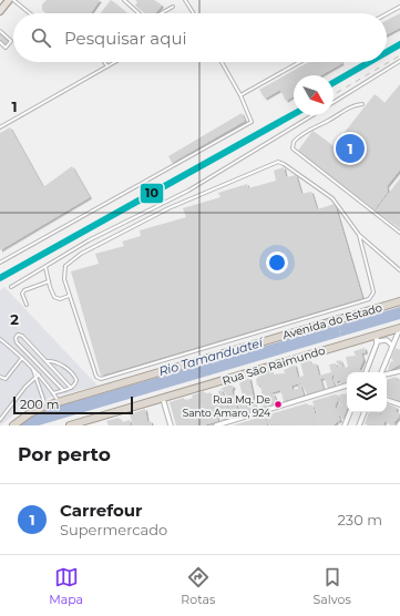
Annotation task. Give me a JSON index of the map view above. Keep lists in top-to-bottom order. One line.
{"streets":{"highway":["Avenida do Estado","Rua São Raimundo"]},"water":["Rio Tamanduateí"],"places":["Rua Mq. De Santo Amaro, 924"],"lines":["transit line 10"],"scale_bar":"200 m","north":"bottom right","page":{"search":"Pesquisar aqui","pins":"1","scale":"200 m","heading":"Por perto","list":[{"mark":"1","name":"Carrefour","note":"Supermercado","value":"230 m"}],"nav":["Mapa","Rotas","Salvos"]},"grid":{"rows":["1","2"]}}
